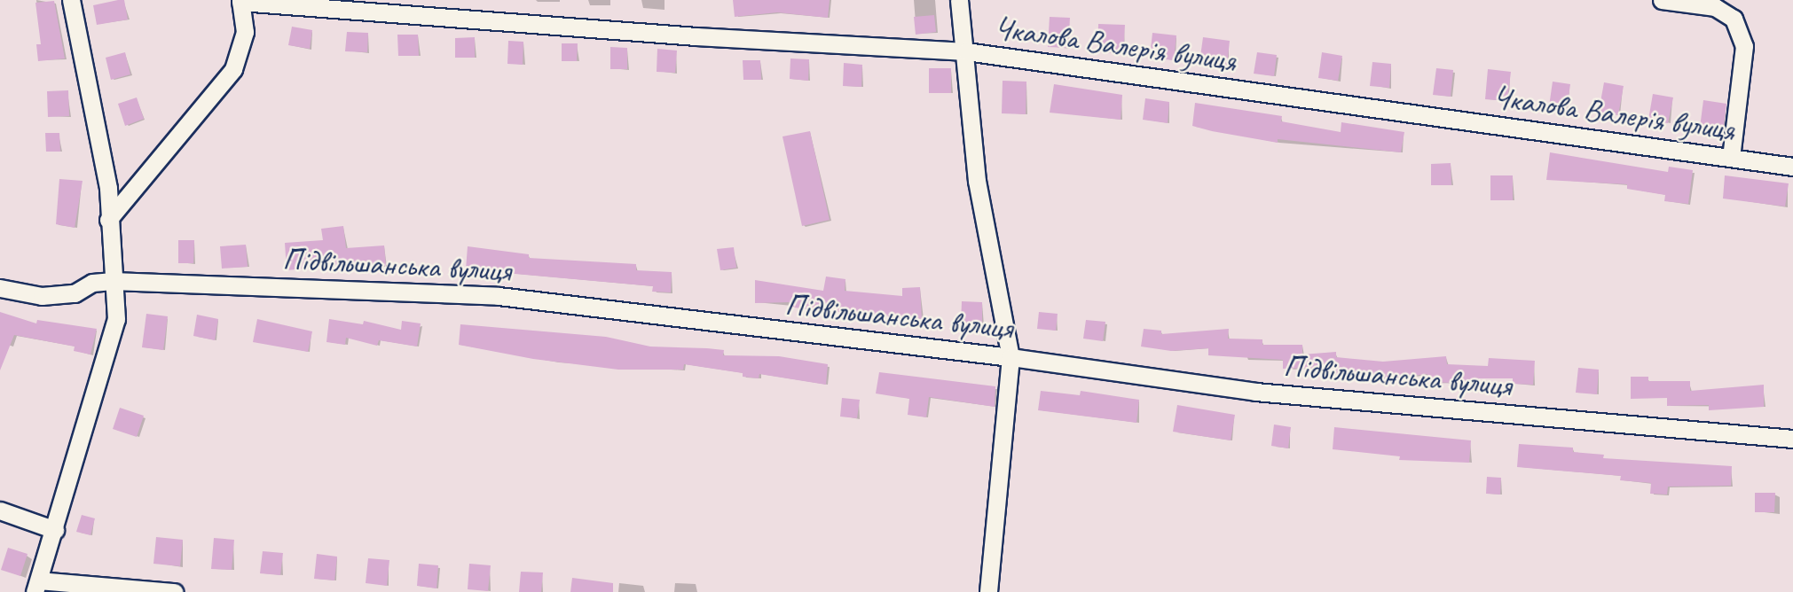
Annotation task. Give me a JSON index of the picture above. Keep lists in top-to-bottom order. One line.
{"streets":{"street":["Чкалова Валерія вулиця","Підвільшанська вулиця"]}}
